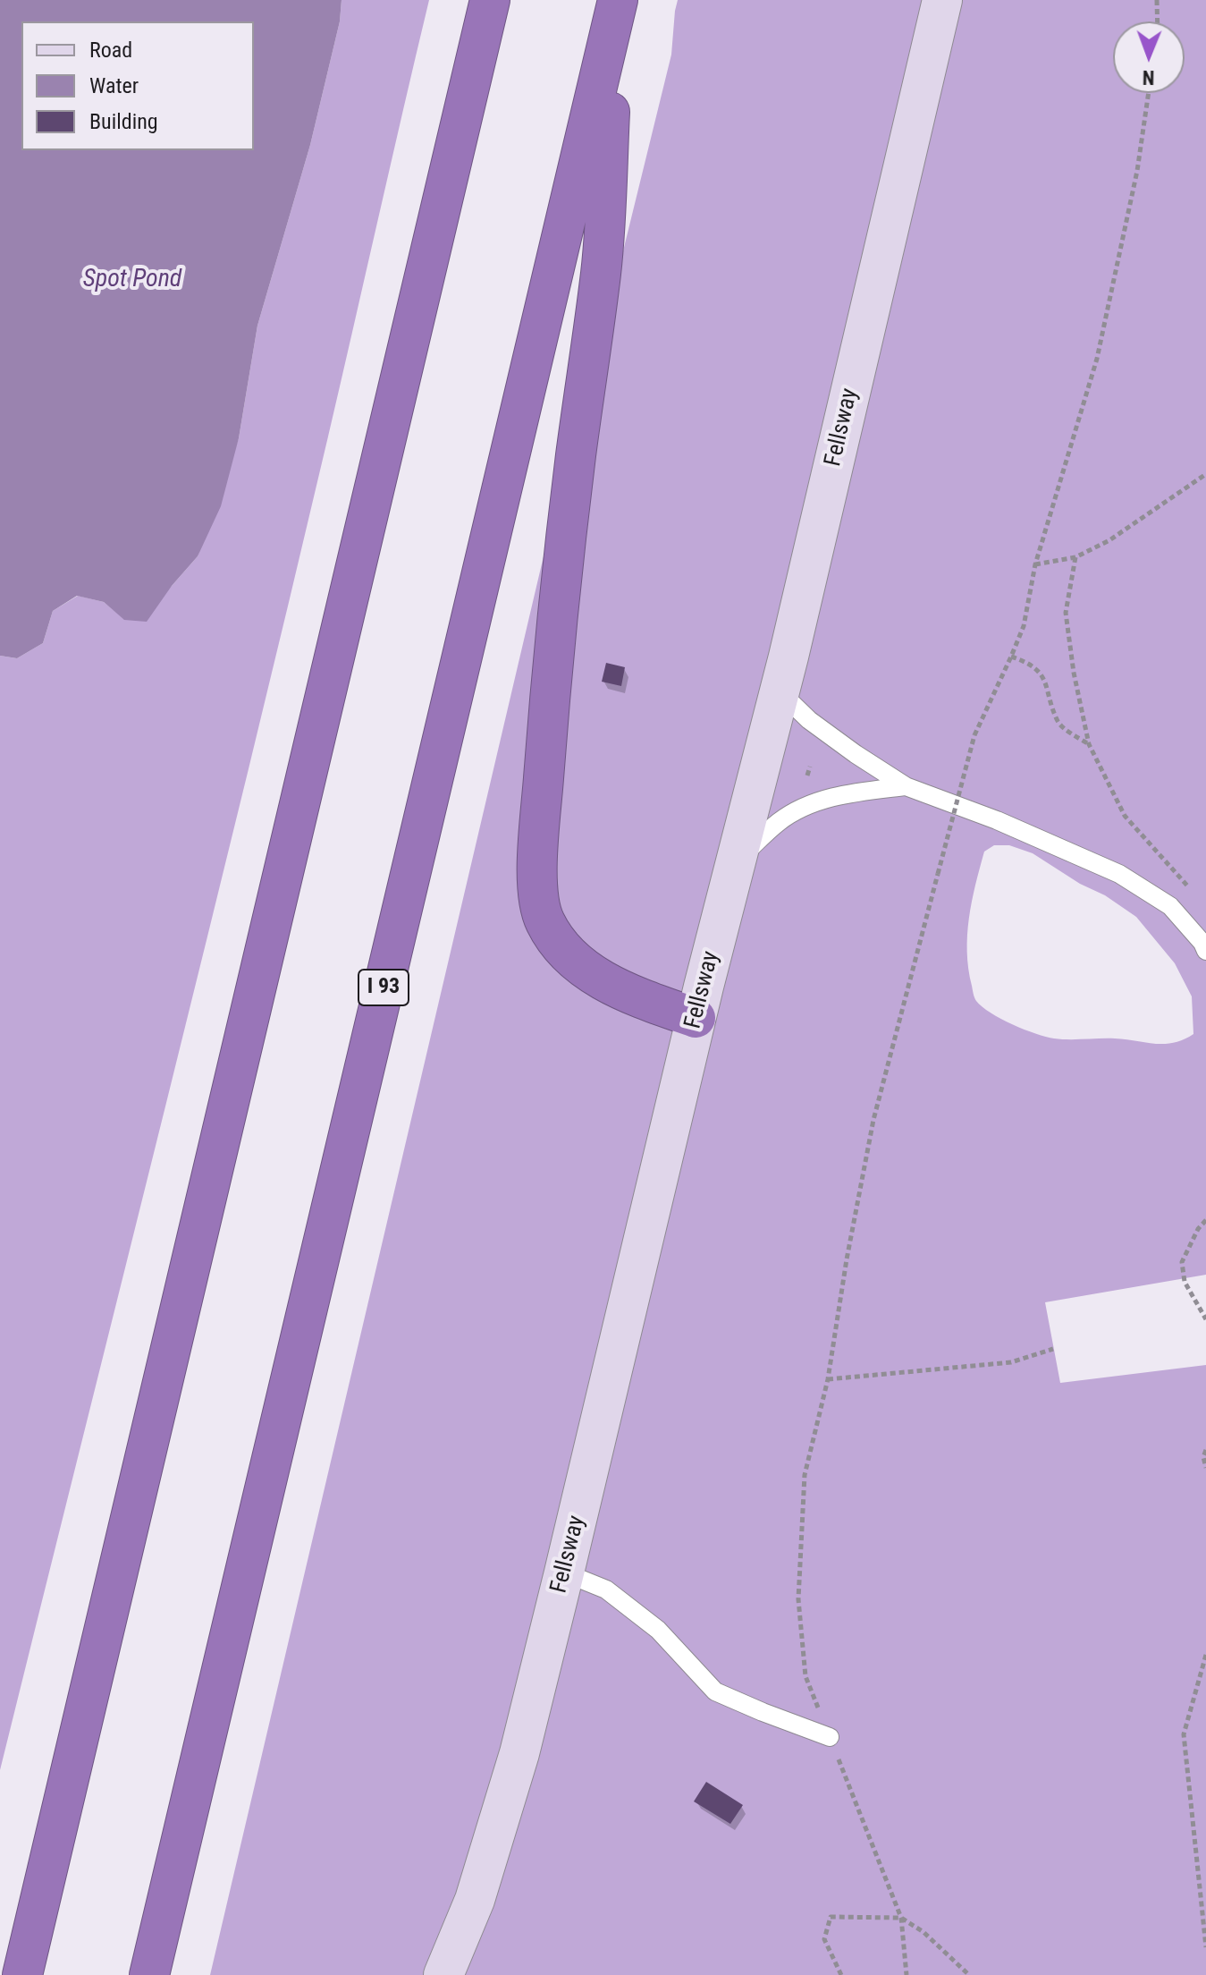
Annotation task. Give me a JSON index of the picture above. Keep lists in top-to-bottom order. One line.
{"streets":{"highway":["I 93"],"main road":["Fellsway"]},"water":["Spot Pond"],"legend":["Road","Water","Building"],"north":"bottom"}
